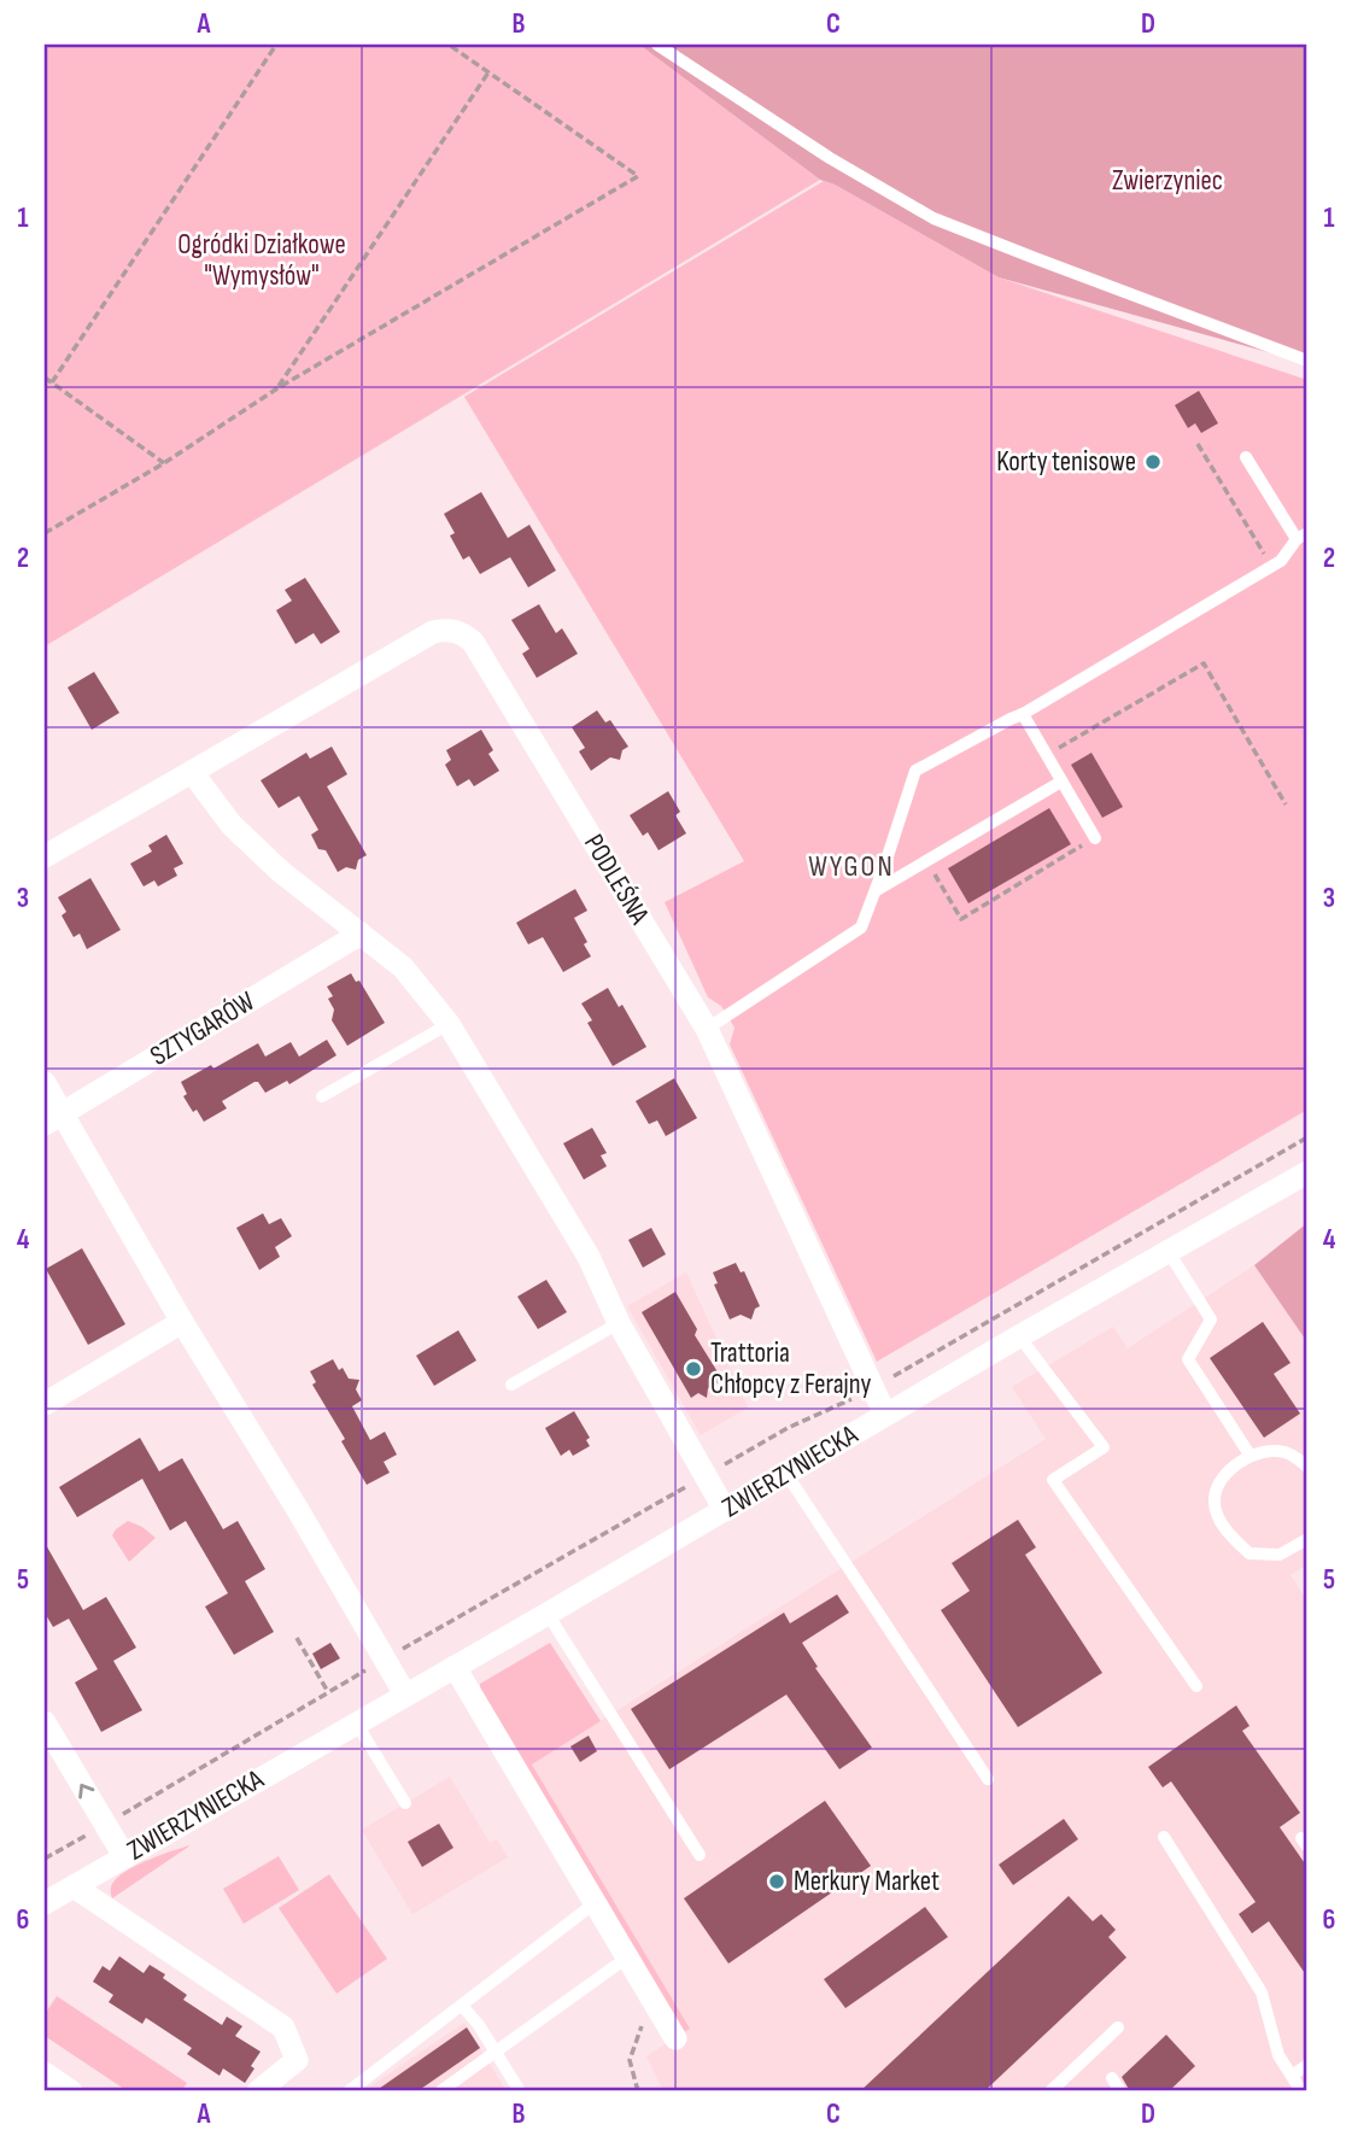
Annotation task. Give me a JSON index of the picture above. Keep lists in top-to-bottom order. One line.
{"streets":{"street":["PODLEŚNA","SZTYGARÓW","ZWIERZYNIECKA"]},"crossings":[["PODLEŚNA","ZWIERZYNIECKA"]],"districts":["WYGON"],"parks":["Zwierzyniec","Ogródki Działkowe \"Wymysłów\""],"places":["Korty tenisowe","Trattoria Chłopcy z Ferajny","Merkury Market"],"grid":{"columns":["A","B","C","D"],"rows":["1","2","3","4","5","6"]}}
